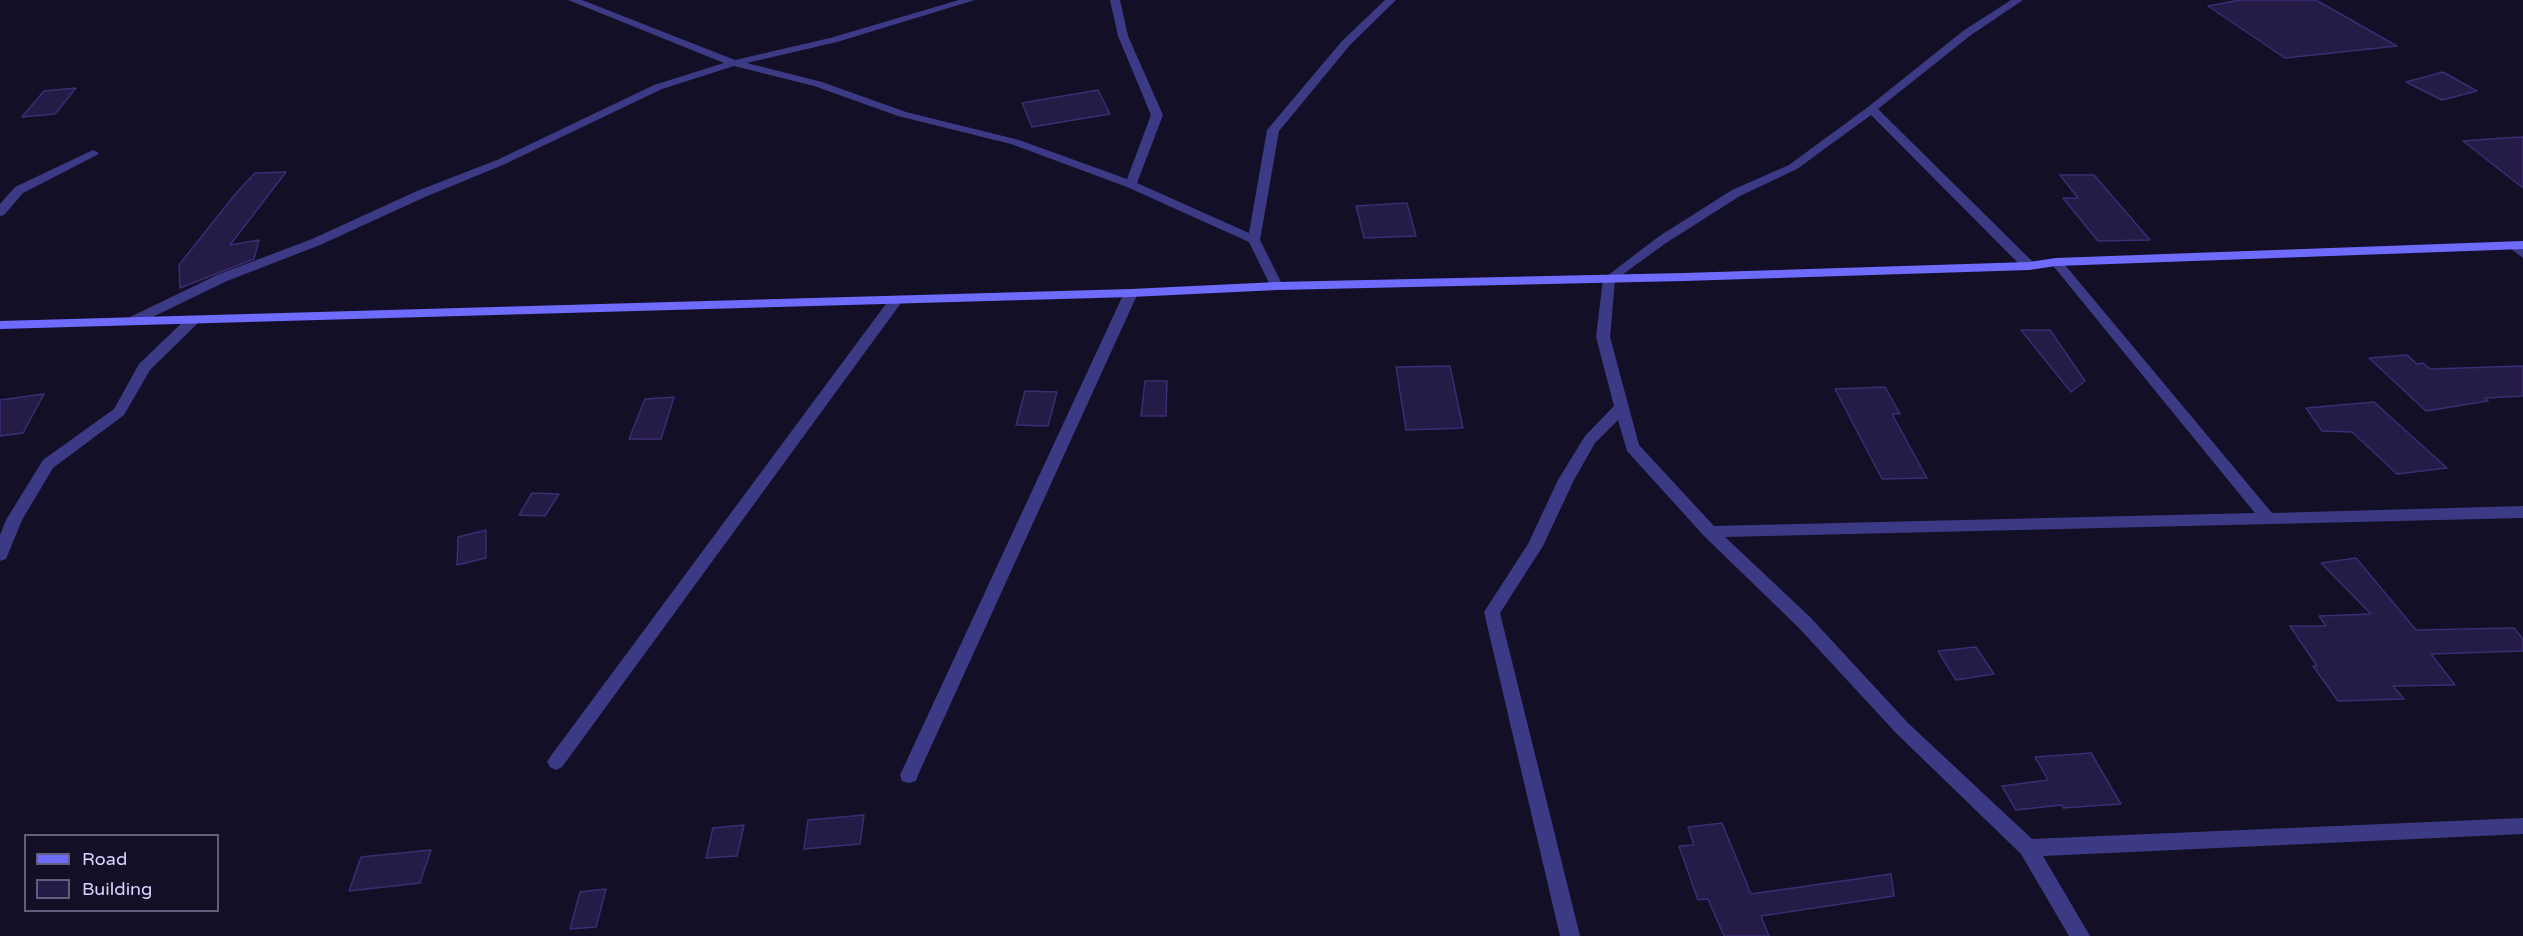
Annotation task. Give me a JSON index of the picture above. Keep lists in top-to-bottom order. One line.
{"legend":["Road","Building"]}
